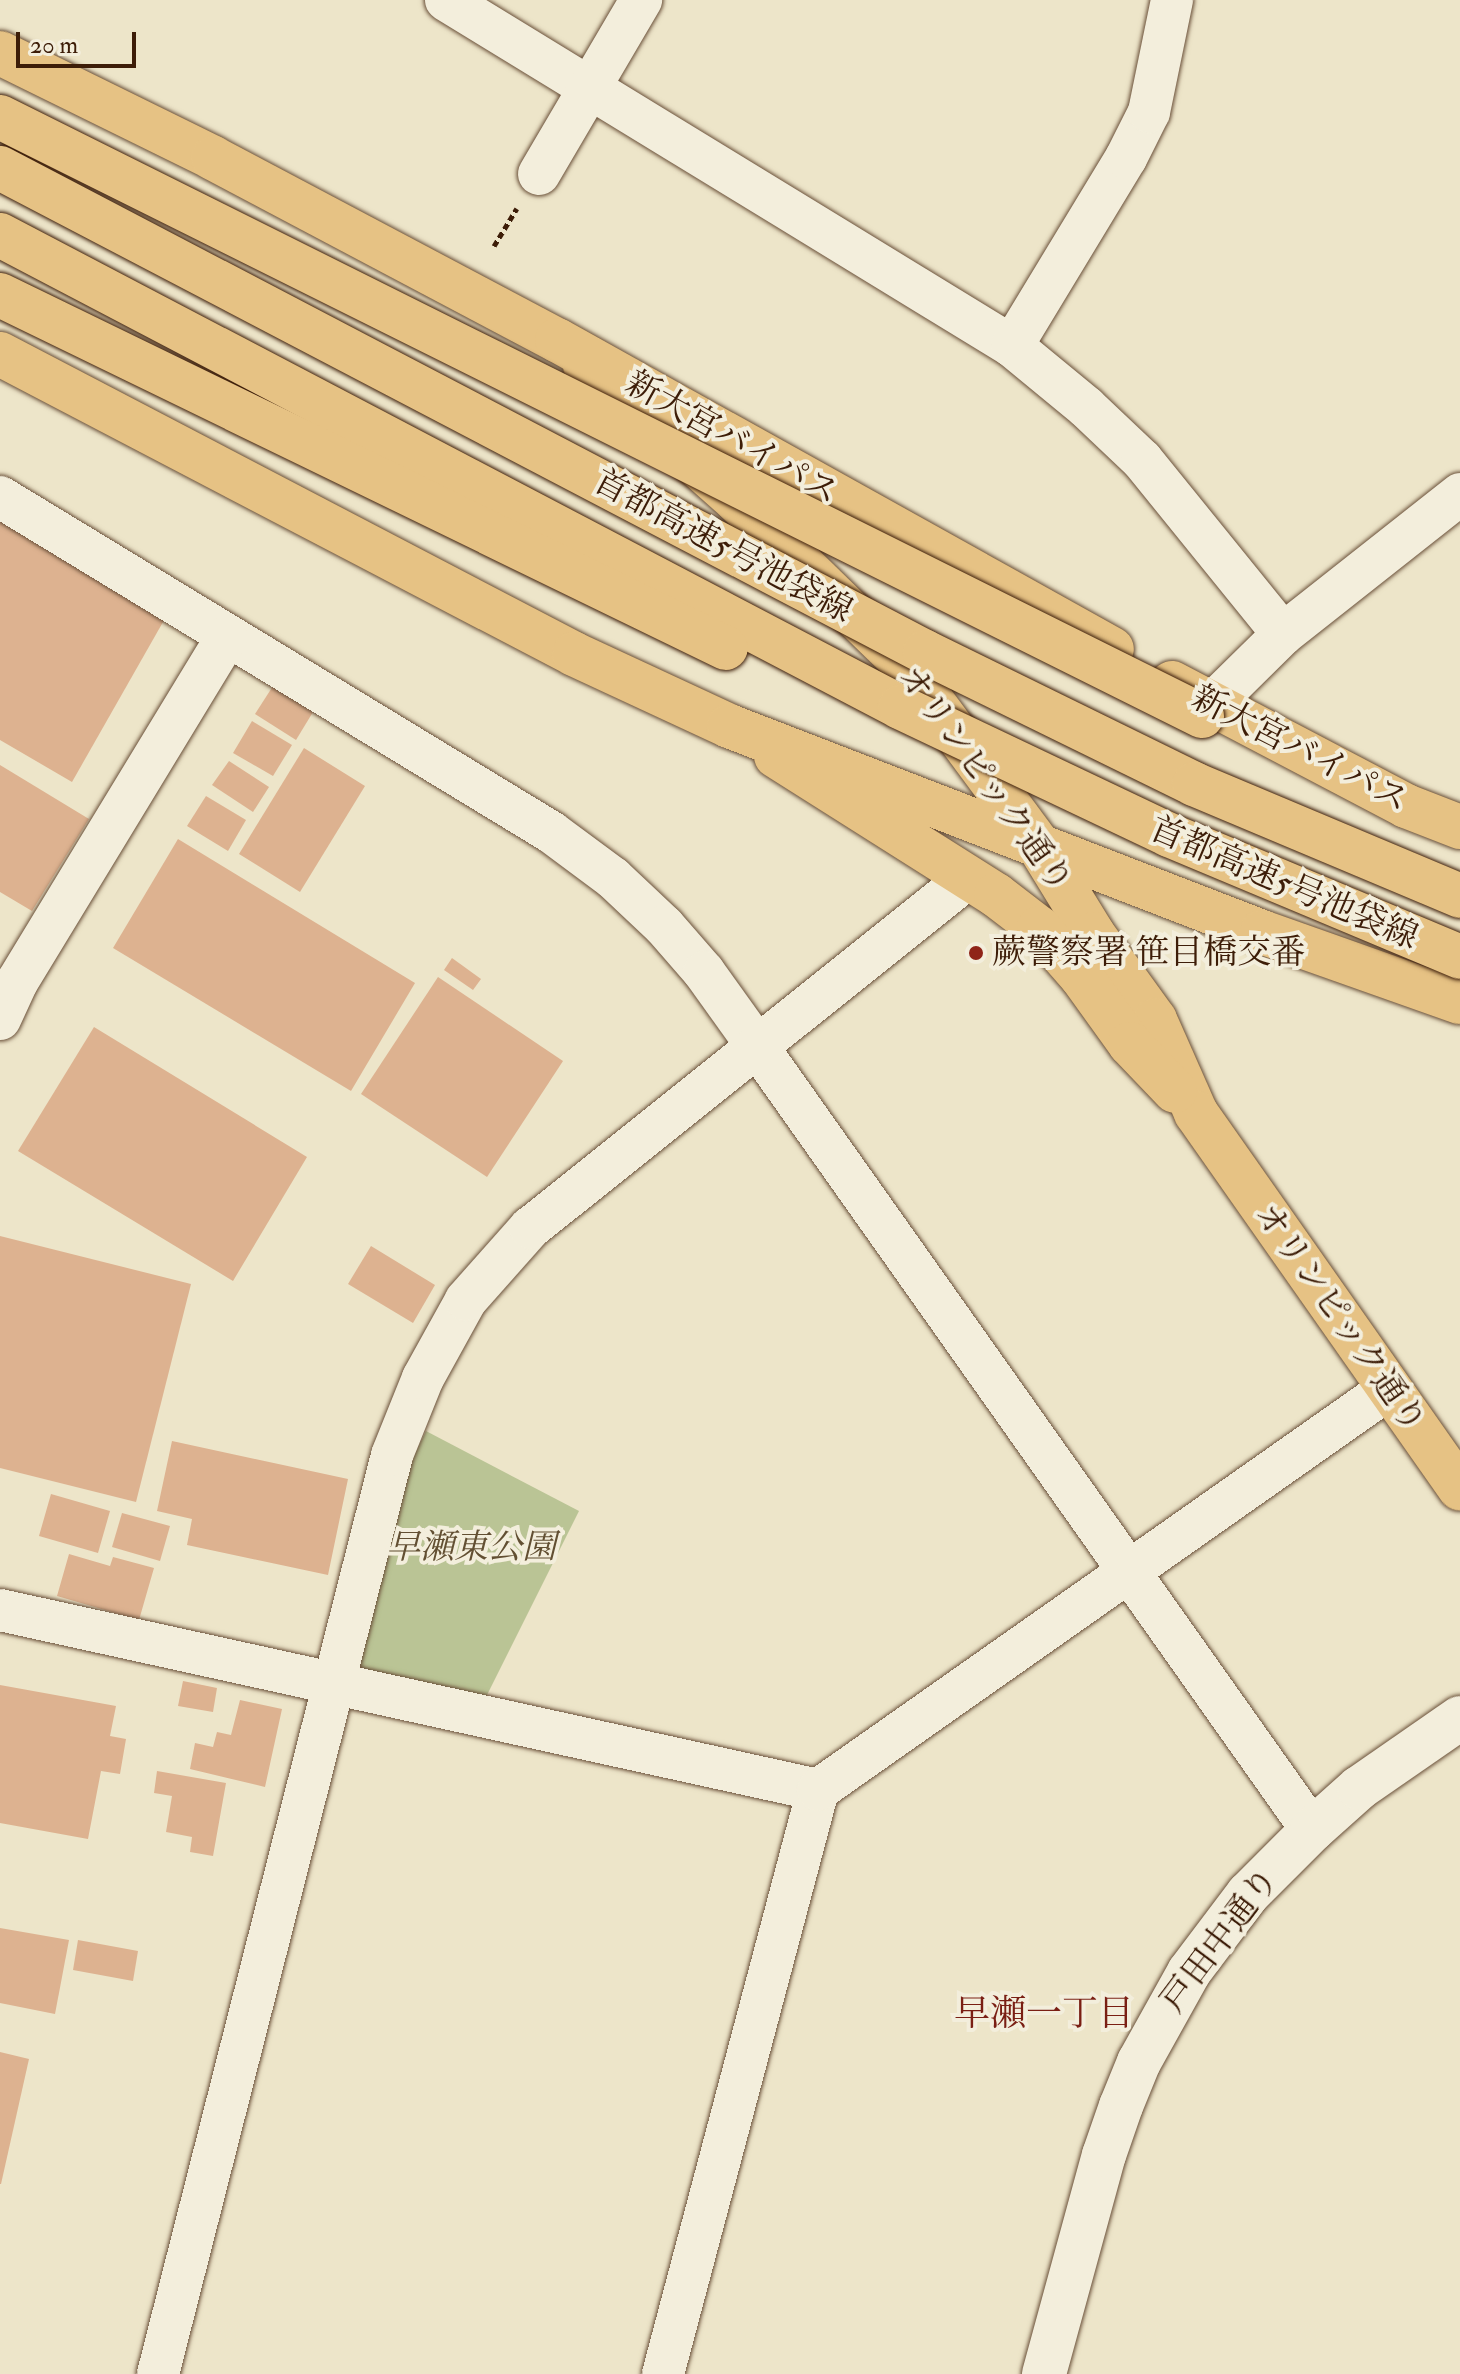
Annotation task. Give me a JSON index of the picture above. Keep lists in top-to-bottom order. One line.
{"streets":{"main road":["新大宮バイパス","首都高速5号池袋線","オリンピック通り"],"street":["戸田中通り"]},"crossings":[["新大宮バイパス","オリンピック通り"]],"districts":["早瀬一丁目"],"parks":["早瀬東公園"],"places":["蕨警察署 笹目橋交番"],"scale_bar":"20 m"}
